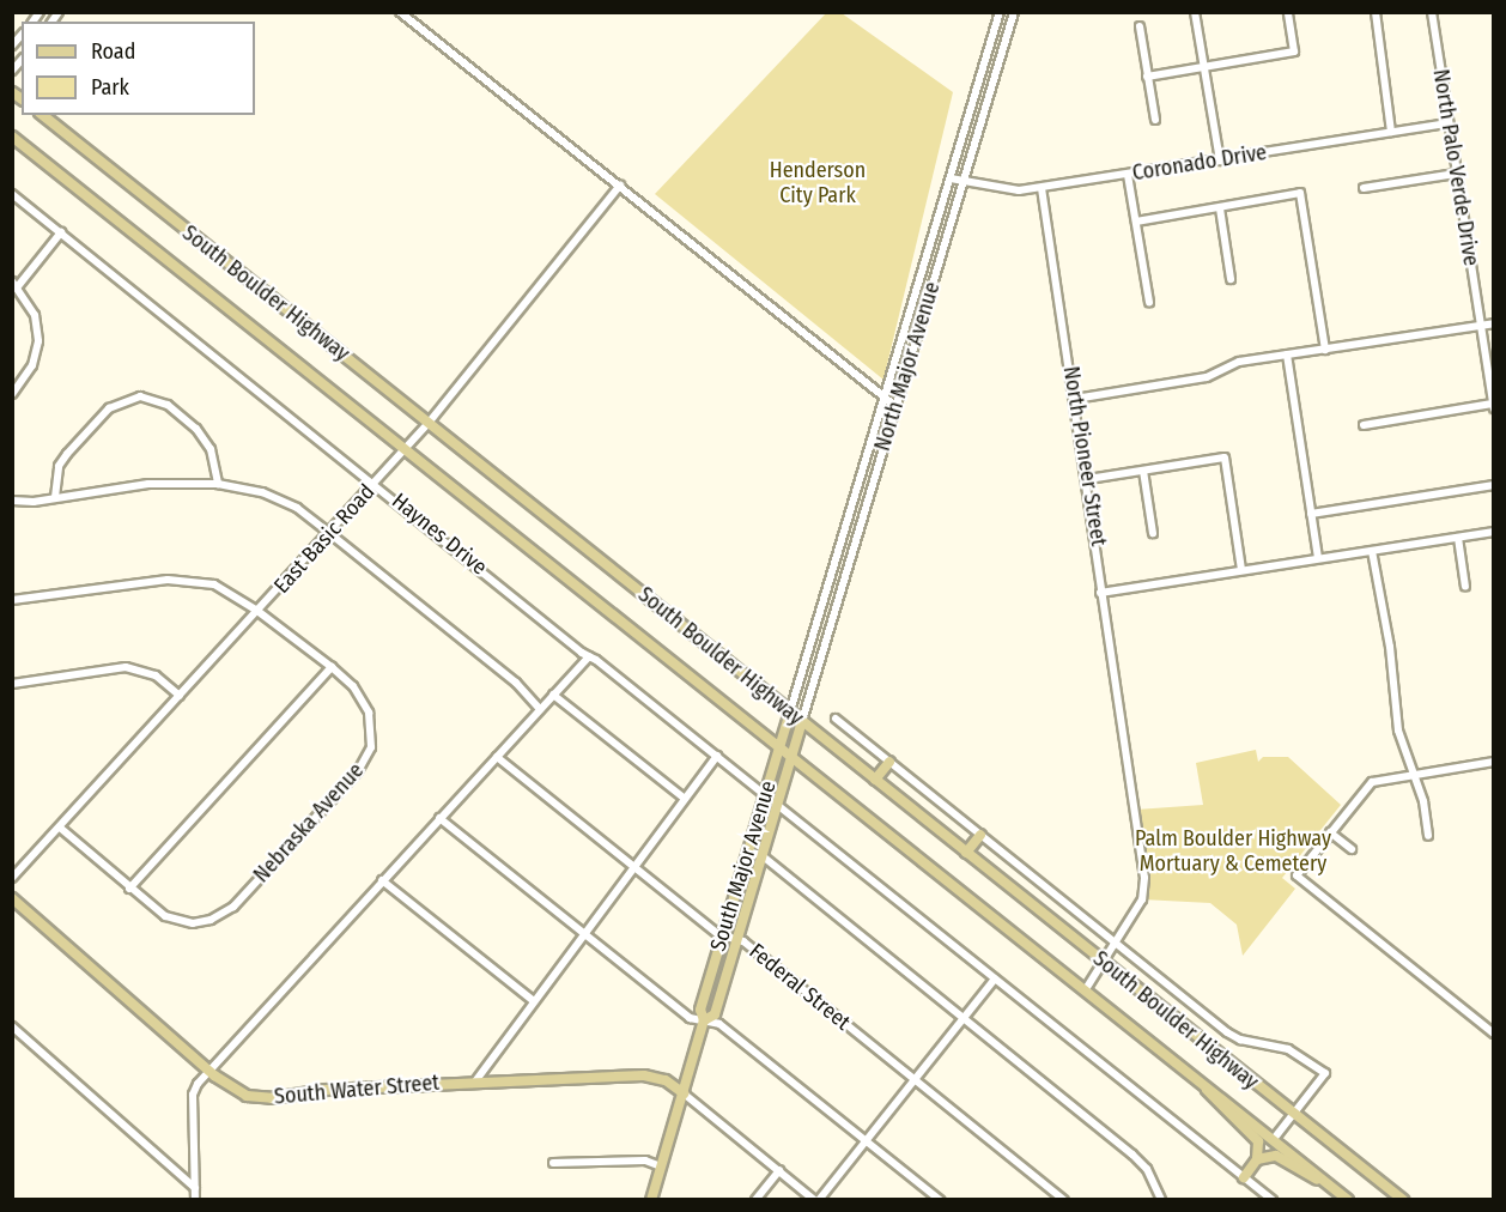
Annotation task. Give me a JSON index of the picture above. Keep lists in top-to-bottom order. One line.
{"streets":{"main road":["South Boulder Highway","South Major Avenue","South Water Street"],"street":["Coronado Drive","North Palo Verde Drive","North Major Avenue","North Pioneer Street","Haynes Drive","East Basic Road","Nebraska Avenue","Federal Street"]},"crossings":[["Coronado Drive","North Palo Verde Drive"],["Coronado Drive","North Major Avenue"],["Coronado Drive","North Pioneer Street"],["South Boulder Highway","North Major Avenue"],["South Boulder Highway","North Pioneer Street"],["South Boulder Highway","East Basic Road"],["South Boulder Highway","South Major Avenue"],["North Major Avenue","South Major Avenue"],["Haynes Drive","East Basic Road"],["Haynes Drive","South Major Avenue"],["East Basic Road","Nebraska Avenue"],["South Major Avenue","Federal Street"],["South Major Avenue","South Water Street"]],"parks":["Henderson City Park","Palm Boulder Highway Mortuary & Cemetery"],"legend":["Road","Park"]}
